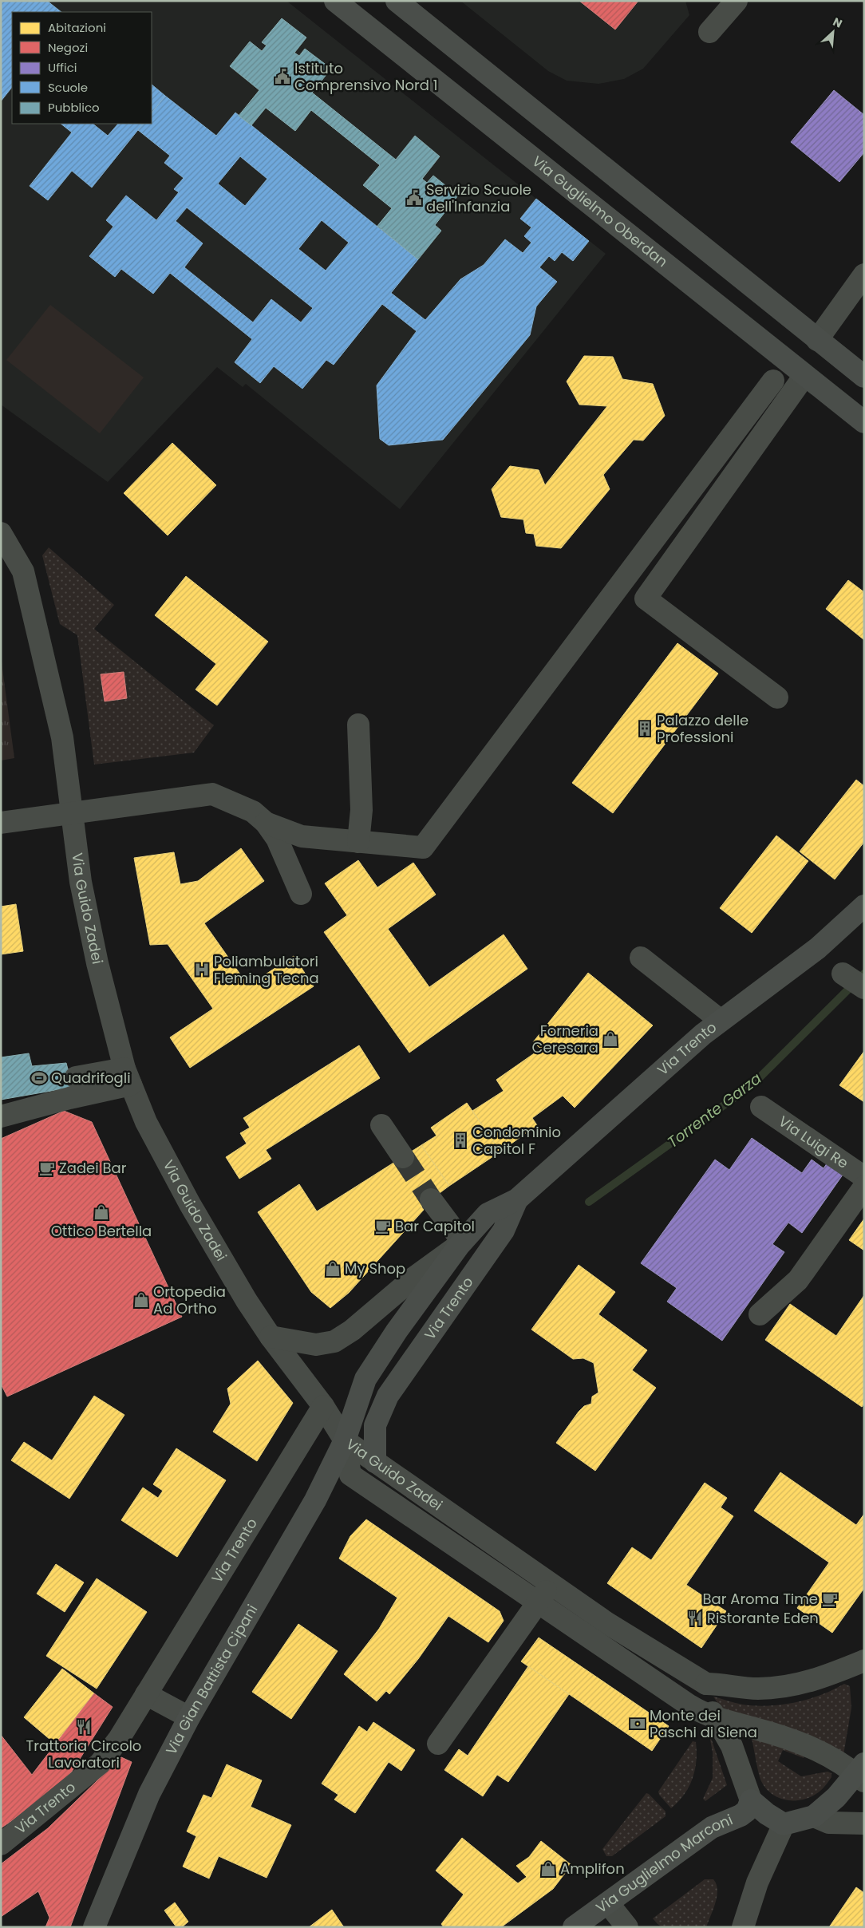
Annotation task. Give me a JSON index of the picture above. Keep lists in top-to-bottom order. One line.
{"streets":{"main road":["Via Guglielmo Oberdan","Via Trento","Via Gian Battista Cipani","Via Guglielmo Marconi"],"street":["Via Guido Zadei","Via Luigi Re"]},"crossings":[["Via Guido Zadei","Via Trento"],["Via Guido Zadei","Via Gian Battista Cipani"],["Via Trento","Via Gian Battista Cipani"]],"water":["Torrente Garza"],"places":{"public building":["Istituto Comprensivo Nord 1","Servizio Scuole dell'Infanzia"],"building":["Palazzo delle Professioni","Condominio Capitol F"],"hospital":["Poliambulatori Fleming Tecna"],"shop":["Forneria Ceresara","Ottico Bertella","My Shop","Ortopedia Ad Ortho","Amplifon"],"sports":["Quadrifogli"],"cafe":["Zadei Bar","Bar Capitol","Bar Aroma Time"],"restaurant":["Ristorante Eden","Trattoria Circolo Lavoratori"],"bank":["Monte dei Paschi di Siena"]},"legend":["Abitazioni","Negozi","Uffici","Scuole","Pubblico"],"north":"top right"}
